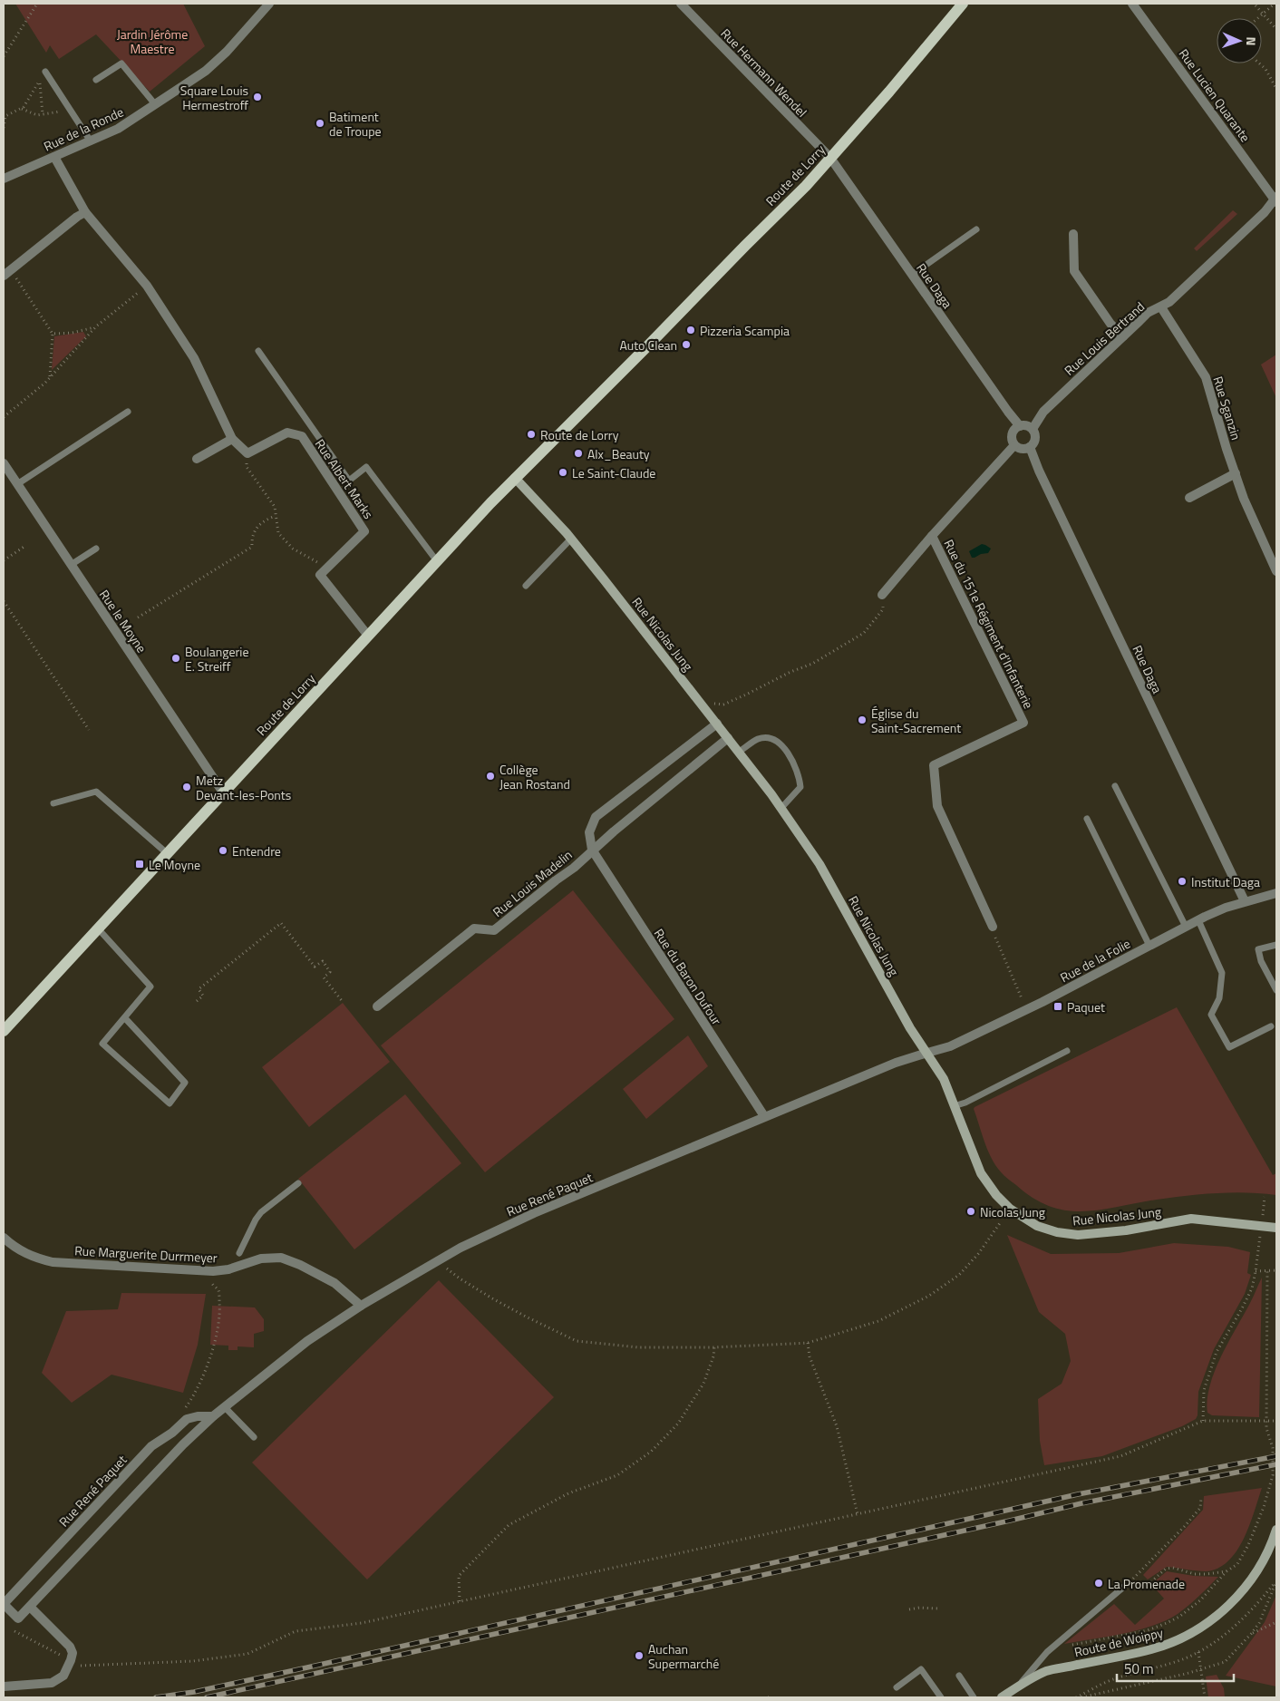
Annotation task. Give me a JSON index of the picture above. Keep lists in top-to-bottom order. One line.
{"streets":{"main road":["Route de Lorry","Rue Nicolas Jung","Route de Woippy"],"street":["Rue Hermann Wendel","Rue Lucien Quarante","Rue de la Ronde","Rue Daga","Rue Louis Bertrand","Rue Sganzin","Rue Albert Marks","Rue le Moyne","Rue du 151e Régiment d'Infanterie","Rue Louis Madelin","Rue de la Folie","Rue du Baron Dufour","Rue René Paquet","Rue Marguerite Durrmeyer"]},"crossings":[["Rue Hermann Wendel","Route de Lorry"],["Rue Hermann Wendel","Rue Daga"],["Rue Lucien Quarante","Rue Louis Bertrand"],["Route de Lorry","Rue Daga"],["Route de Lorry","Rue le Moyne"],["Route de Lorry","Rue Nicolas Jung"],["Rue Daga","Rue Louis Bertrand"],["Rue Daga","Rue de la Folie"],["Rue Louis Bertrand","Rue Sganzin"],["Rue Nicolas Jung","Rue Louis Madelin"],["Rue Nicolas Jung","Rue de la Folie"],["Rue Nicolas Jung","Rue René Paquet"],["Rue Louis Madelin","Rue du Baron Dufour"],["Rue de la Folie","Rue René Paquet"],["Rue du Baron Dufour","Rue René Paquet"],["Rue René Paquet","Rue Marguerite Durrmeyer"]],"parks":["Jardin Jérôme Maestre"],"places":{"other":["Square Louis Hermestroff","Batiment de Troupe","Pizzeria Scampia","Auto Clean","Route de Lorry","Alx_Beauty","Le Saint-Claude","Boulangerie E. Streiff","Église du Saint-Sacrement","Collège Jean Rostand","Metz Devant-les-Ponts","Entendre","Institut Daga","Nicolas Jung","La Promenade","Auchan Supermarché"],"transit":["Le Moyne","Paquet"]},"scale_bar":"50 m","north":"right"}
